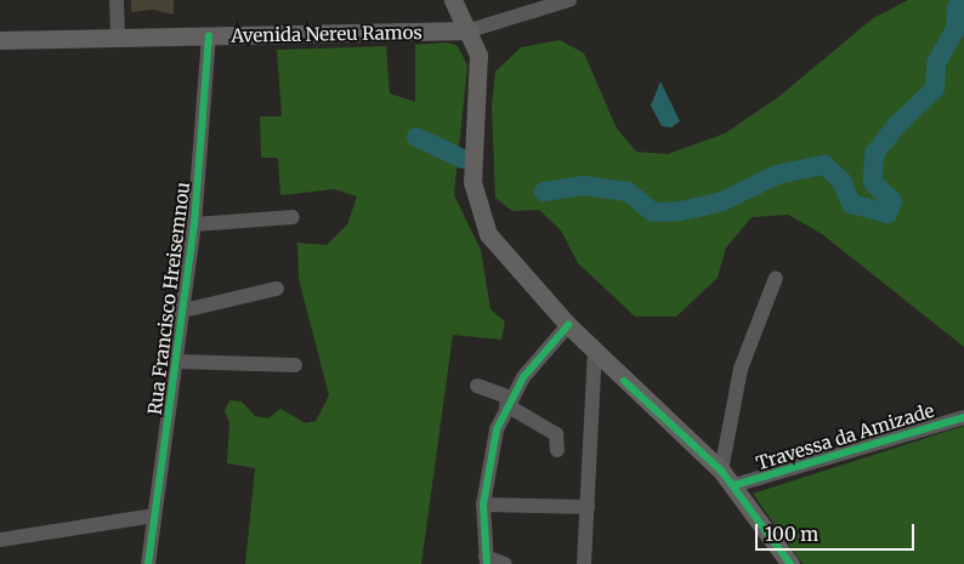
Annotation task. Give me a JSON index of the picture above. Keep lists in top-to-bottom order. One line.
{"streets":{"main road":["Avenida Nereu Ramos"],"street":["Rua Francisco Hreisemnou","Travessa da Amizade"]},"crossings":[["Avenida Nereu Ramos","Rua Francisco Hreisemnou"]],"scale_bar":"100 m"}
